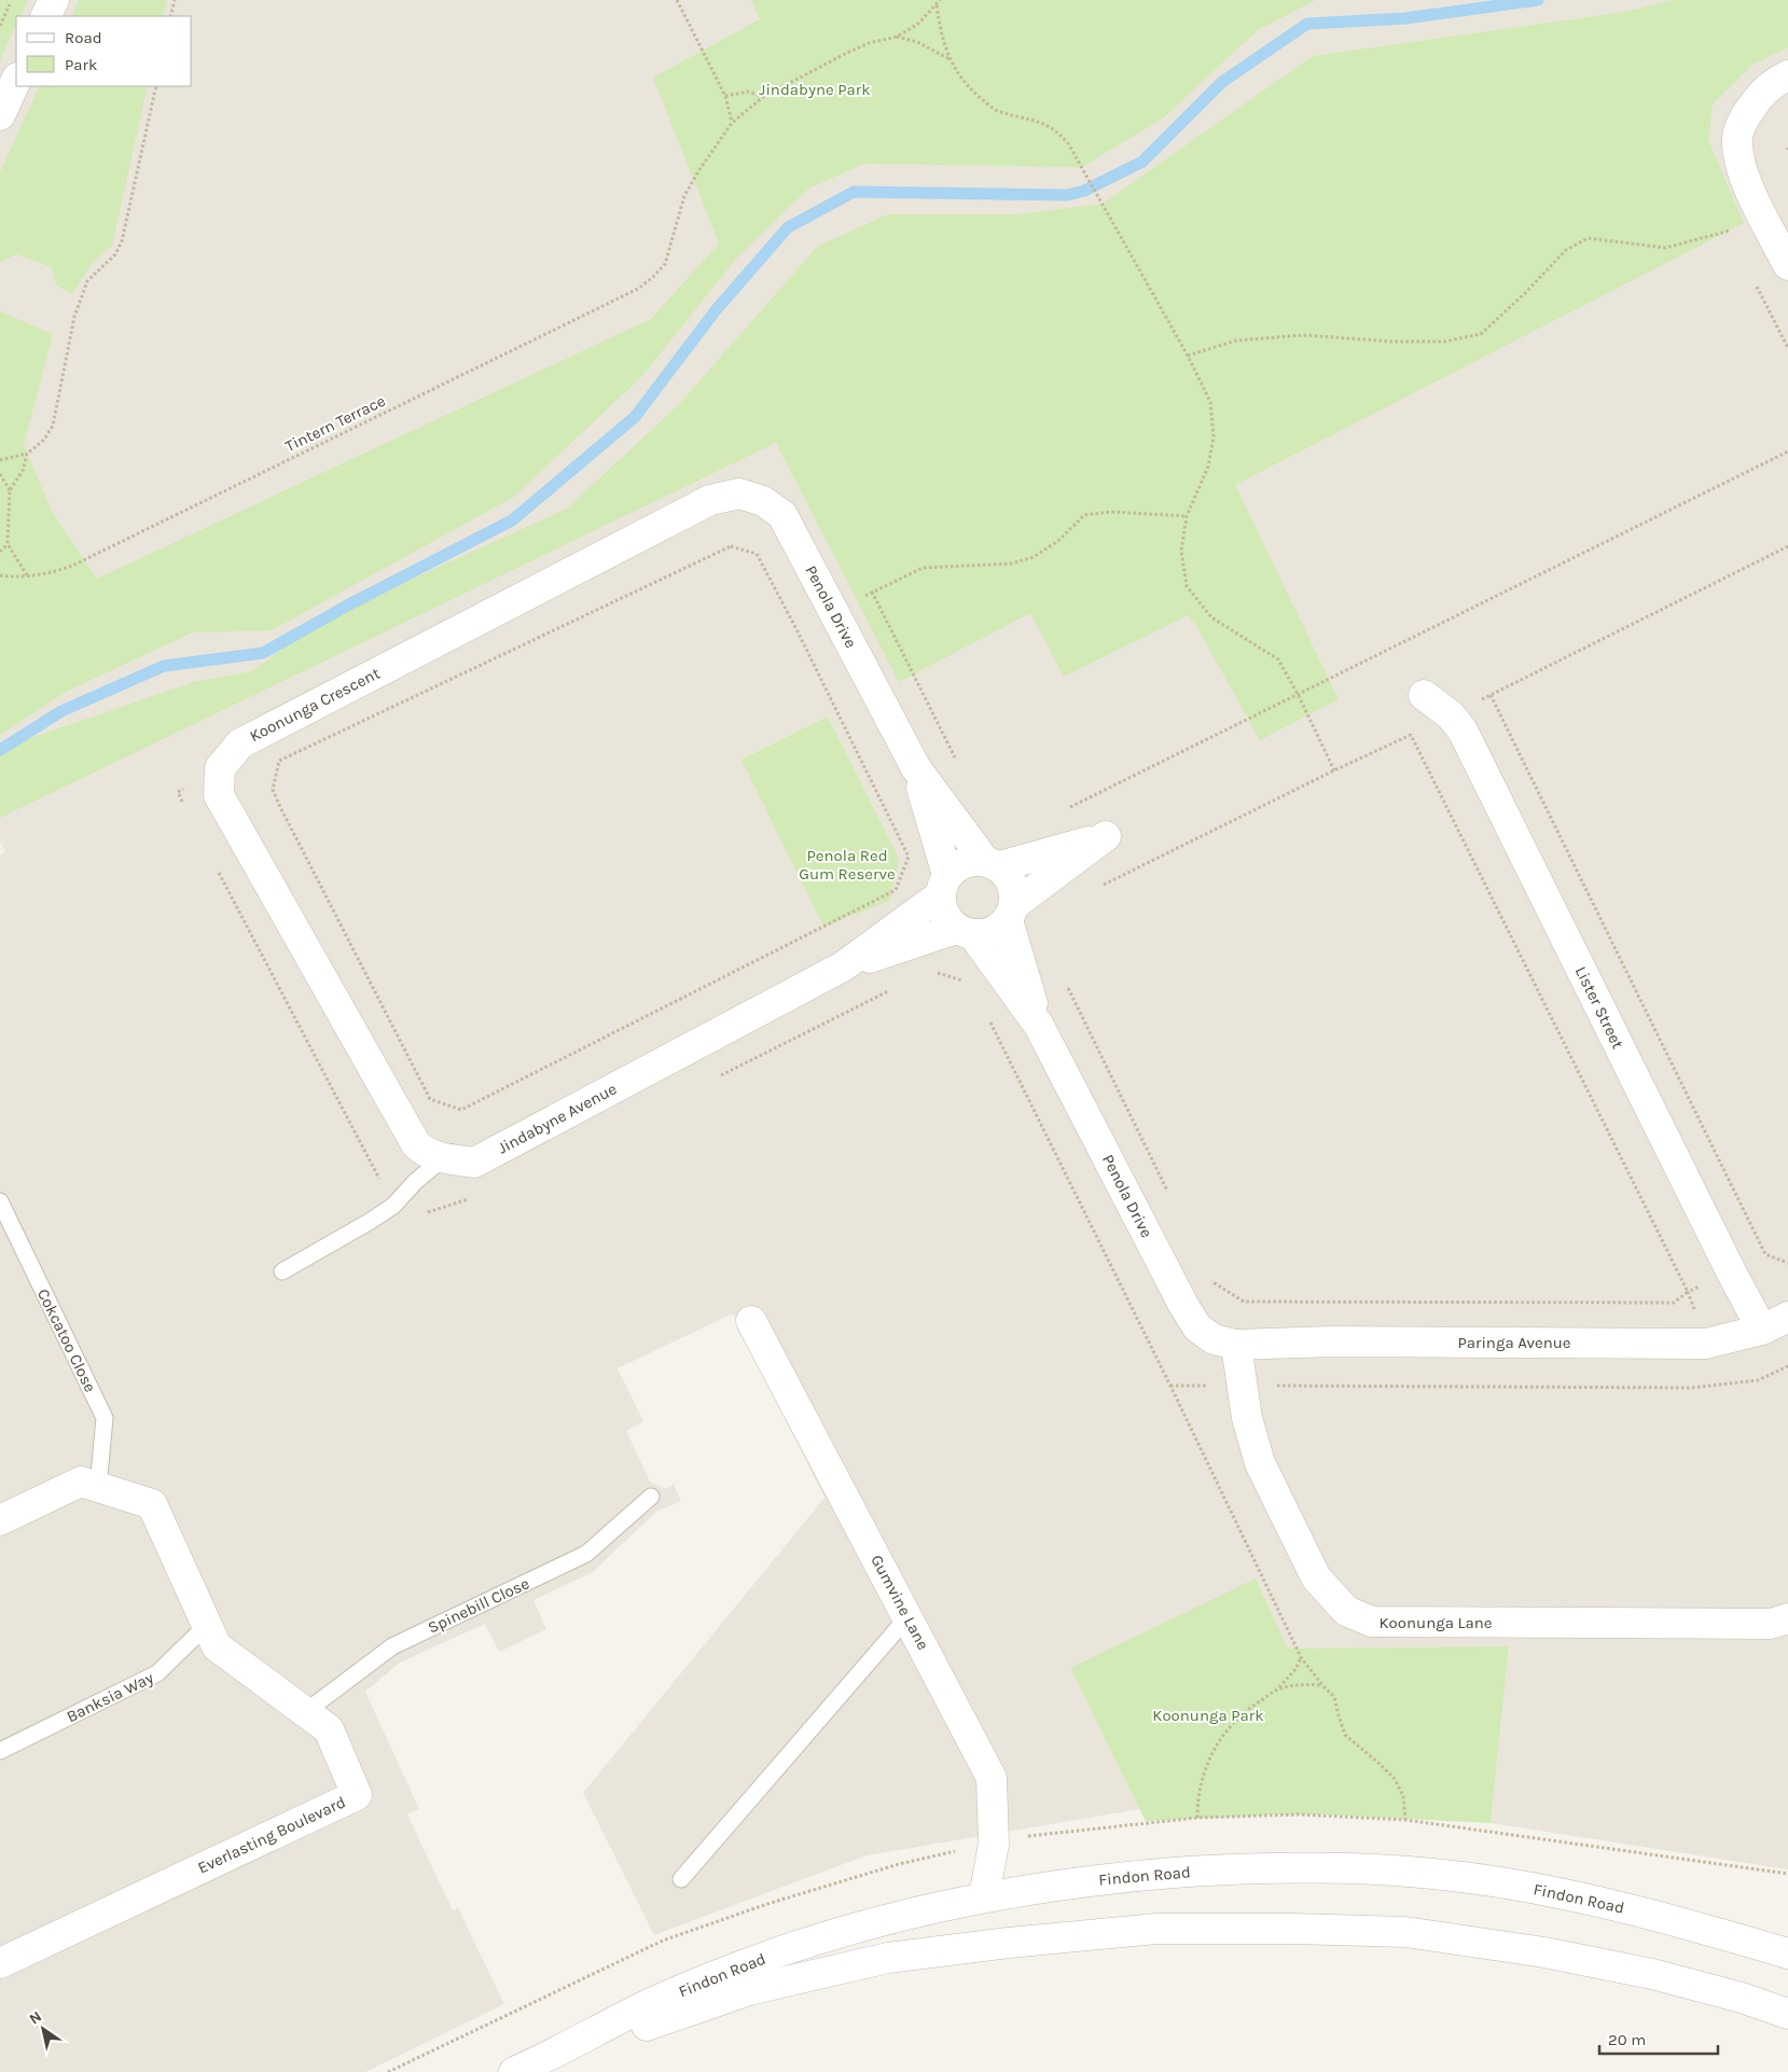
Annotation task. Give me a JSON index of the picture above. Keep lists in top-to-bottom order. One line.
{"streets":{"street":["Penola Drive","Koonunga Crescent","Lister Street","Jindabyne Avenue","Paringa Avenue","Gumvine Lane","Koonunga Lane","Everlasting Boulevard","Findon Road"],"lane":["Cokcatoo Close","Spinebill Close","Banksia Way"],"path":["Tintern Terrace"]},"crossings":[["Penola Drive","Koonunga Crescent"],["Penola Drive","Jindabyne Avenue"],["Penola Drive","Paringa Avenue"],["Penola Drive","Koonunga Lane"],["Lister Street","Paringa Avenue"],["Cokcatoo Close","Everlasting Boulevard"],["Paringa Avenue","Koonunga Lane"],["Gumvine Lane","Findon Road"],["Spinebill Close","Everlasting Boulevard"],["Banksia Way","Everlasting Boulevard"]],"parks":["Jindabyne Park","Penola Red Gum Reserve","Koonunga Park"],"legend":["Road","Park"],"scale_bar":"20 m","north":"top left"}
